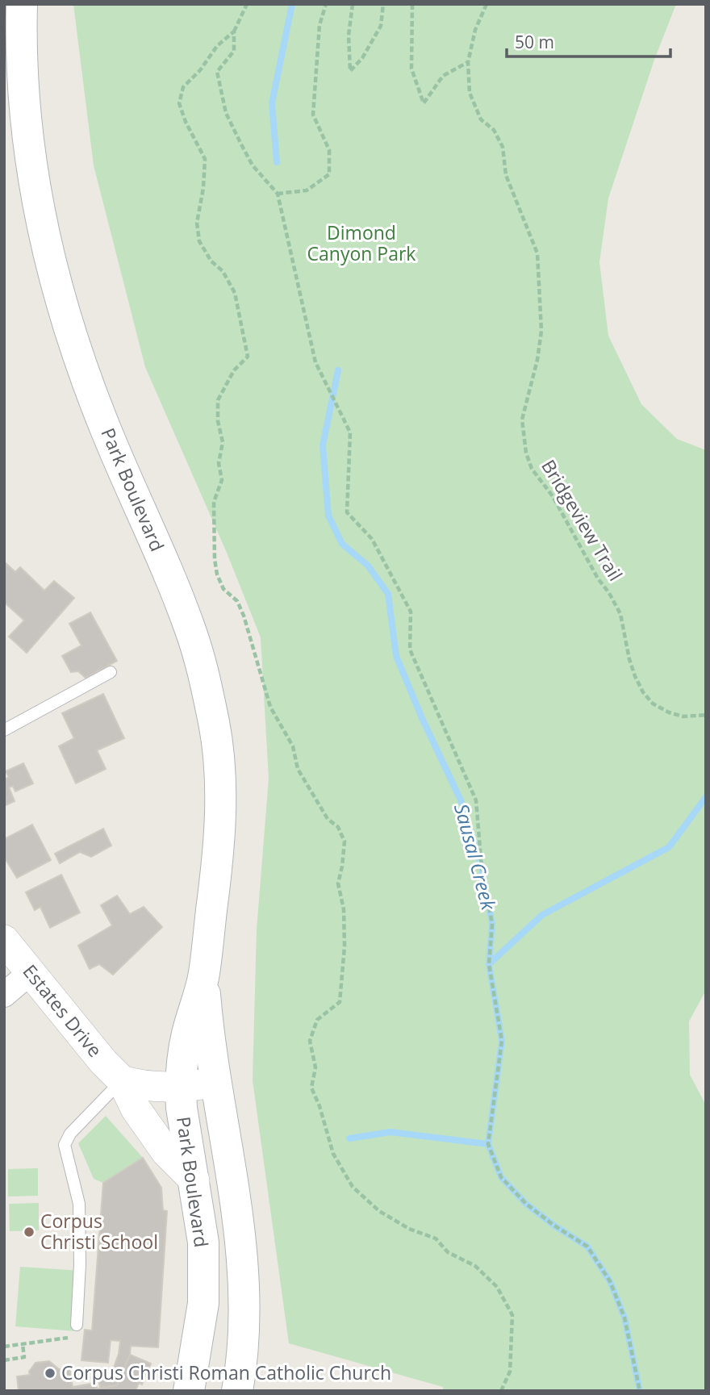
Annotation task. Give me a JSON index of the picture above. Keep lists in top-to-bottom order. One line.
{"streets":{"main road":["Park Boulevard"],"street":["Estates Drive"],"path":["Bridgeview Trail"]},"crossings":[["Park Boulevard","Estates Drive"]],"water":["Sausal Creek"],"parks":["Dimond Canyon Park"],"places":["Corpus Christi School","Corpus Christi Roman Catholic Church"],"scale_bar":"50 m"}
